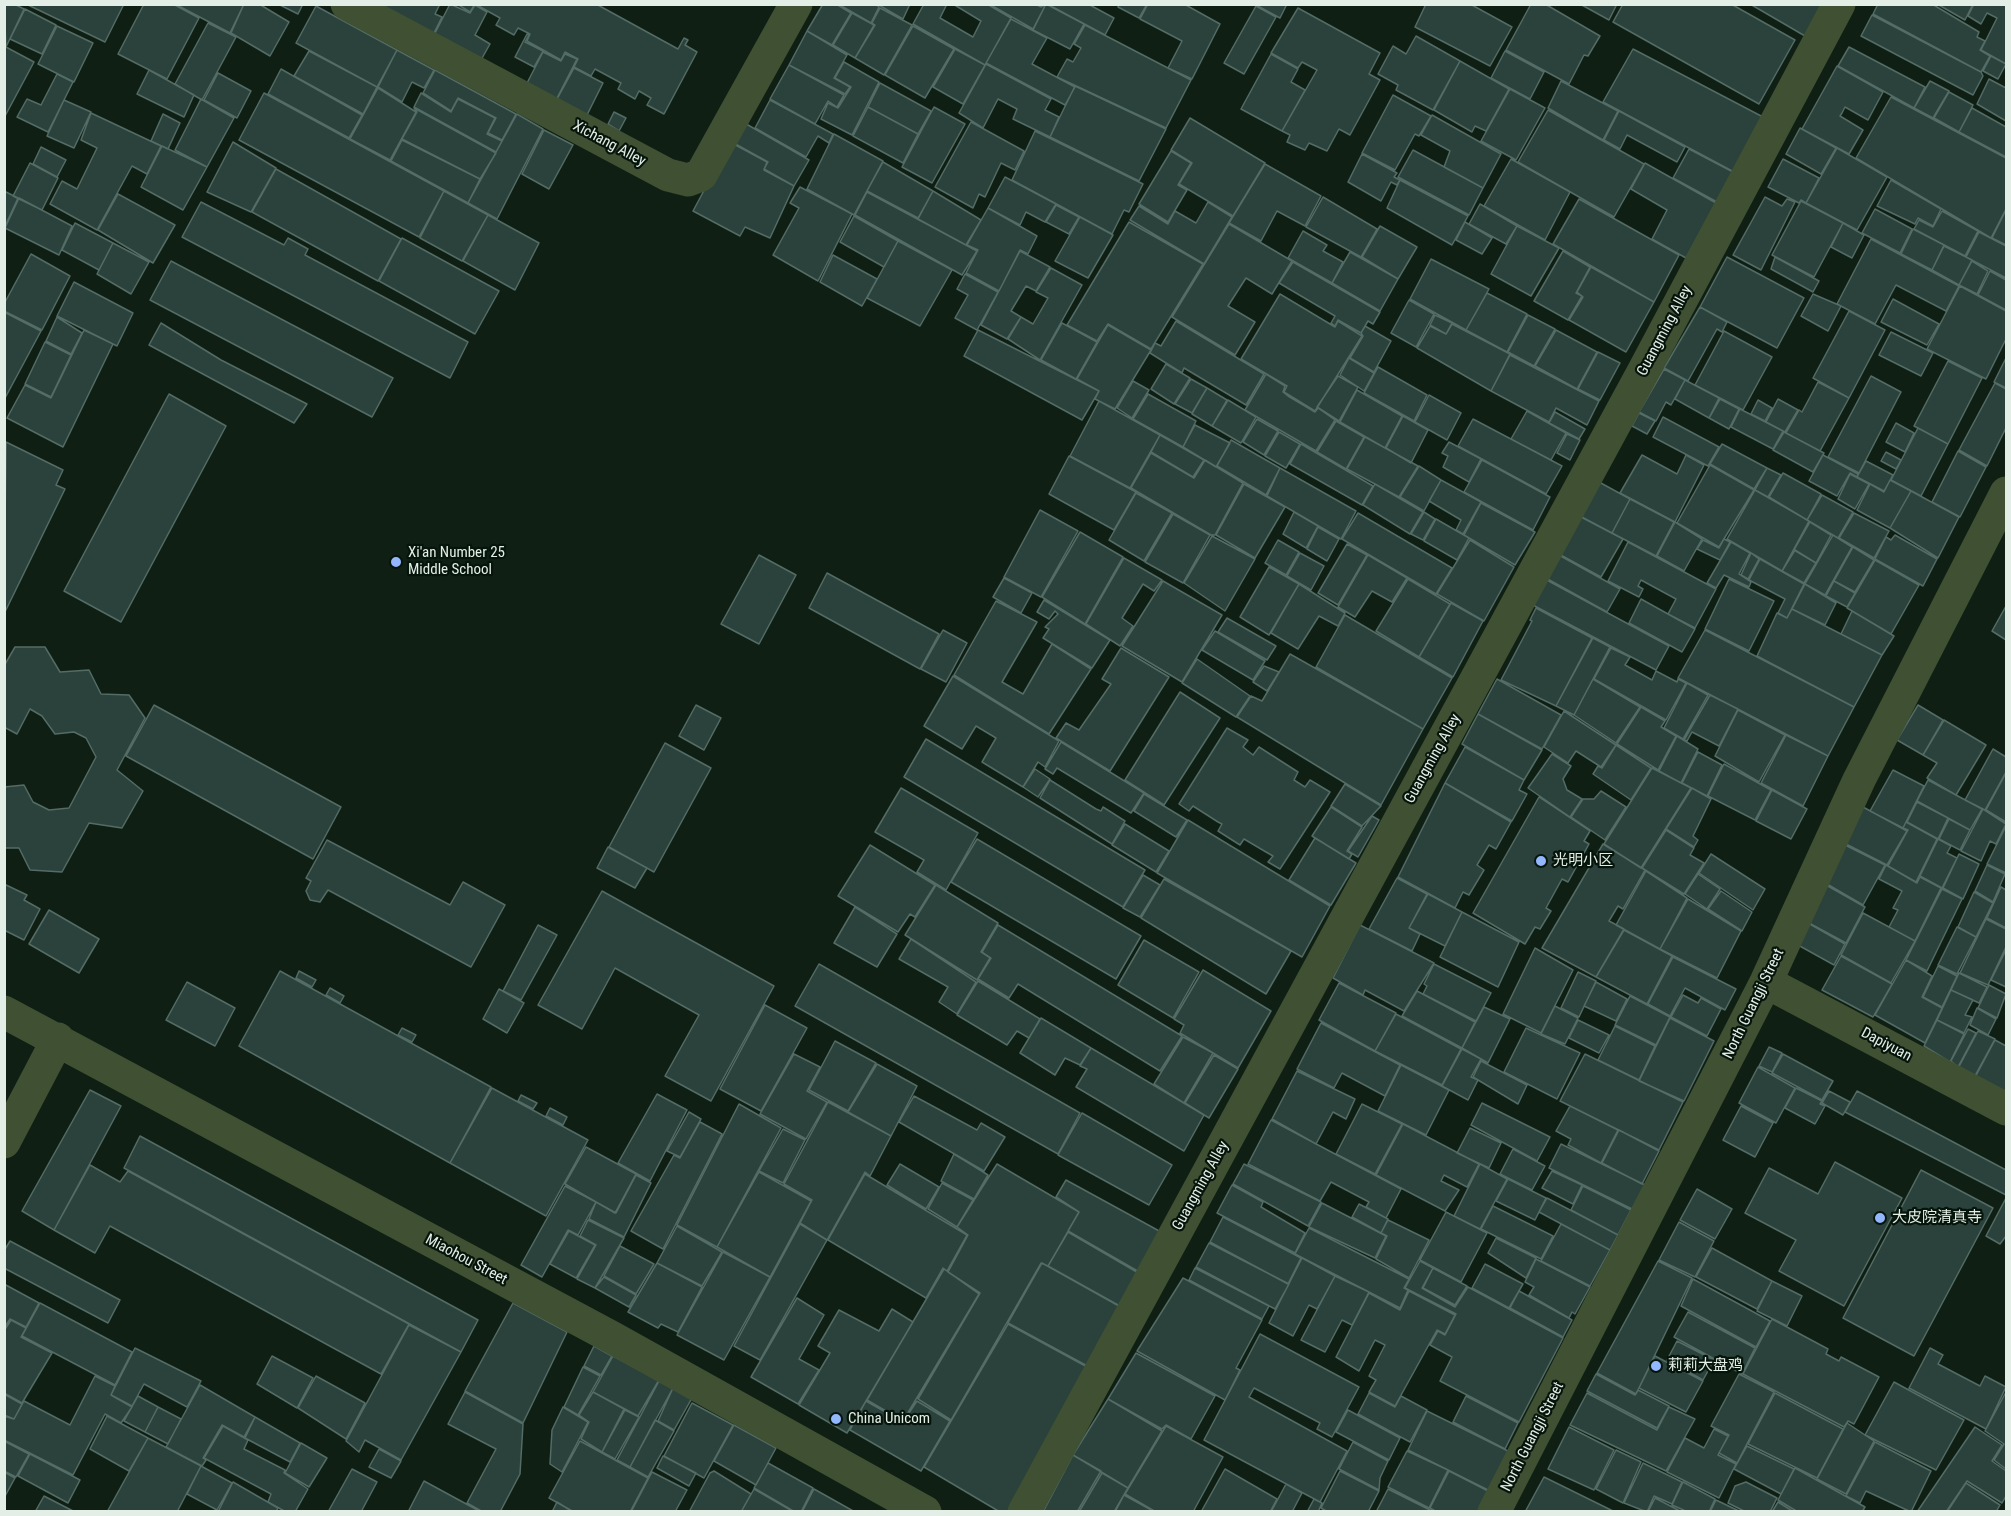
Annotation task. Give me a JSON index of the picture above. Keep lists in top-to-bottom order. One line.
{"streets":{"street":["Xichang Alley","Guangming Alley","North Guangji Street","Dapiyuan","Miaohou Street"]},"crossings":[["North Guangji Street","Dapiyuan"]],"places":["Xi'an Number 25 Middle School","光明小区","大皮院清真寺","莉莉大盘鸡","China Unicom"]}
